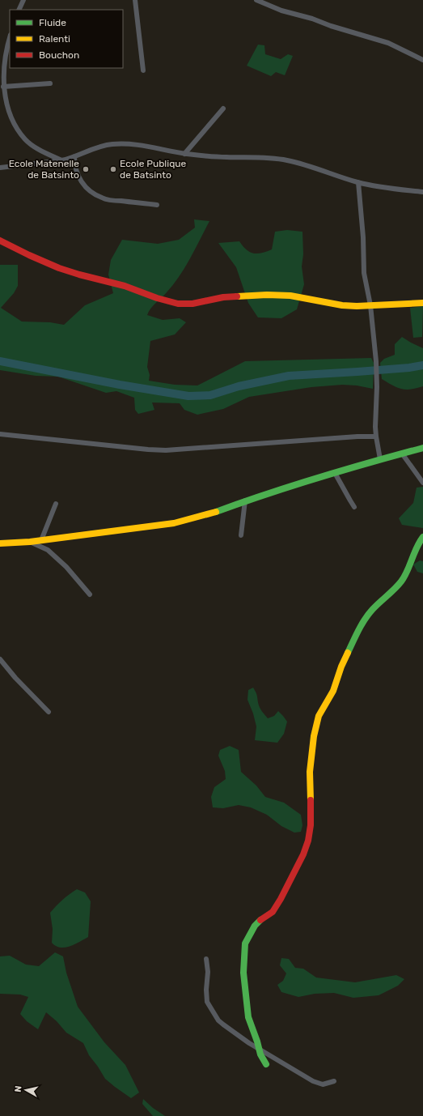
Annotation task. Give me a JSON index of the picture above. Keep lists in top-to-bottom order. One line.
{"places":["Ecole Matenelle de Batsinto","Ecole Publique de Batsinto"],"legend":["Fluide","Ralenti","Bouchon"],"north":"left"}
